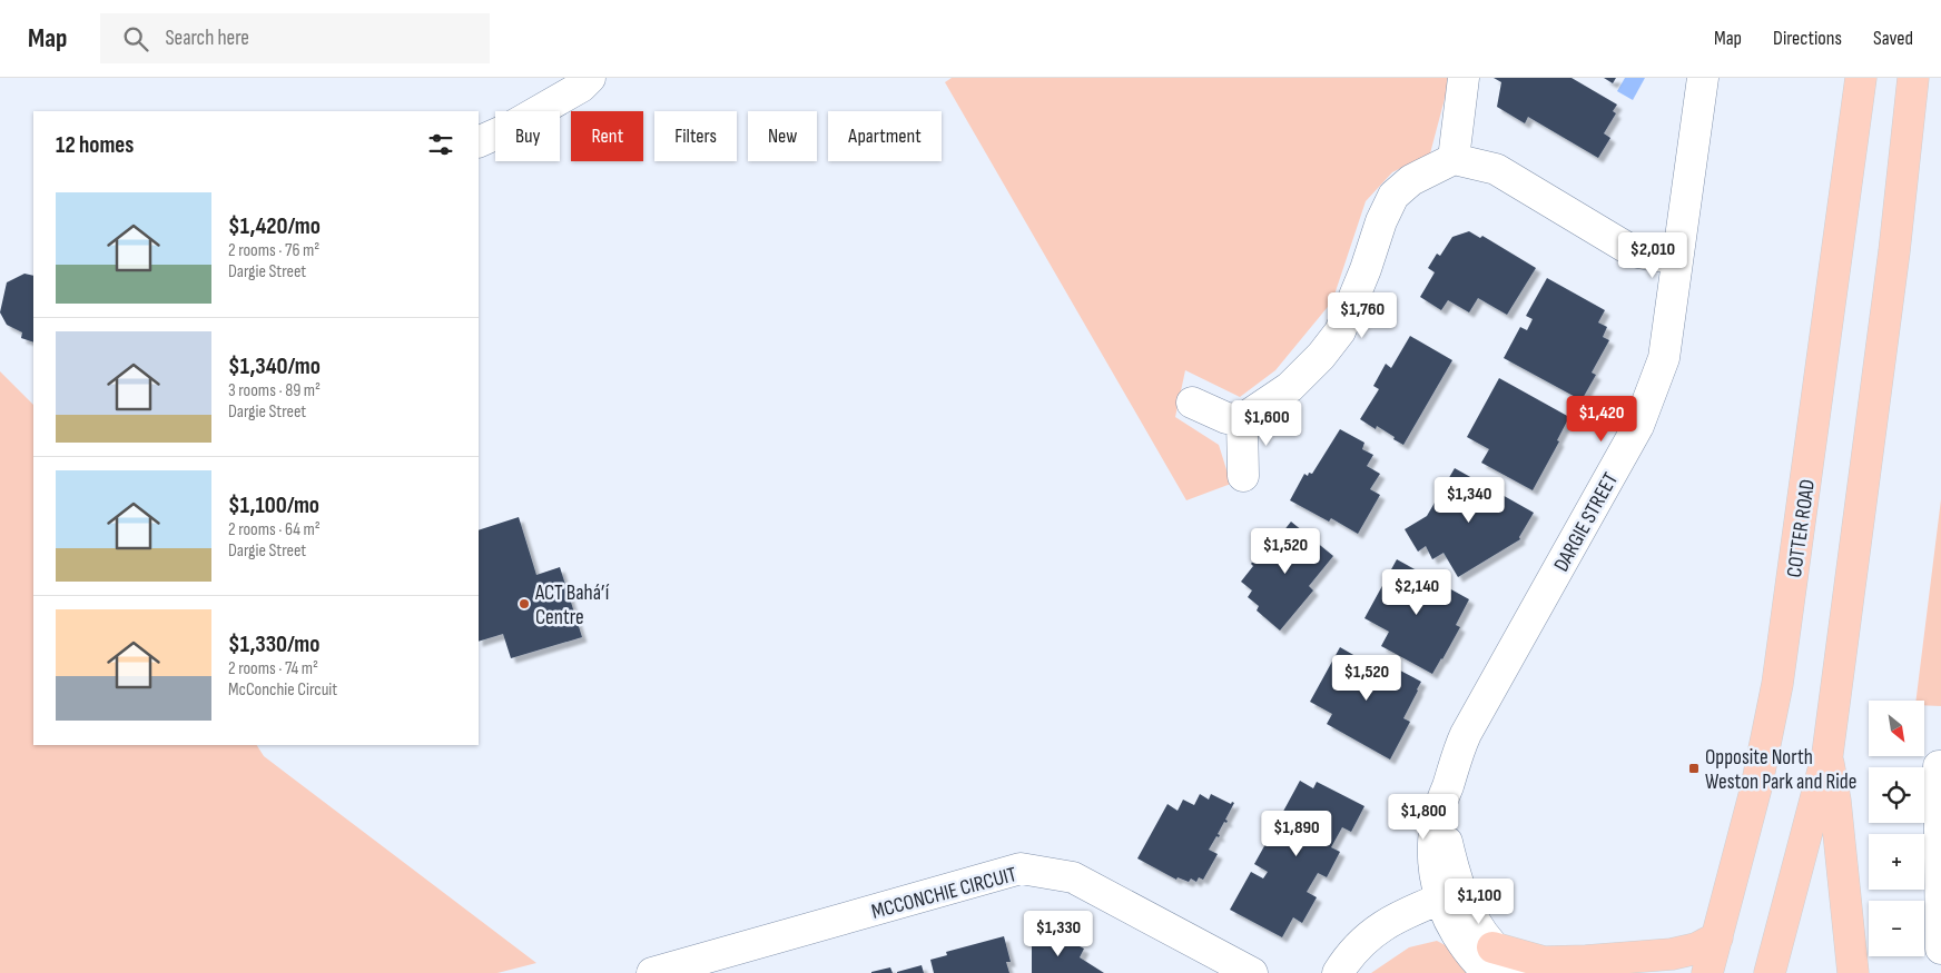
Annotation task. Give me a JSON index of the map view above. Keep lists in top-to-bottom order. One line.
{"streets":{"main road":["COTTER ROAD"],"street":["DARGIE STREET","MCCONCHIE CIRCUIT"]},"places":{"other":["ACT Bahá’í Centre"],"transit":["Opposite North Weston Park and Ride"]},"north":"bottom right","page":{"header":"Map","search":"Search here","nav":["Map","Directions","Saved"],"chip":["Buy","Rent","Filters","New","Apartment"],"heading":"12 homes","list":[{"name":"$1,420/mo","note":"2 rooms · 76 m² · Dargie Street"},{"name":"$1,340/mo","note":"3 rooms · 89 m² · Dargie Street"},{"name":"$1,100/mo","note":"2 rooms · 64 m² · Dargie Street"},{"name":"$1,330/mo","note":"2 rooms · 74 m² · McConchie Circuit"}],"price":["$2,010","$1,760","$1,420","$1,600","$1,340","$1,520","$2,140","$1,520","$1,800","$1,890","$1,100","$1,330"],"map_buttons":["+","−"]}}
